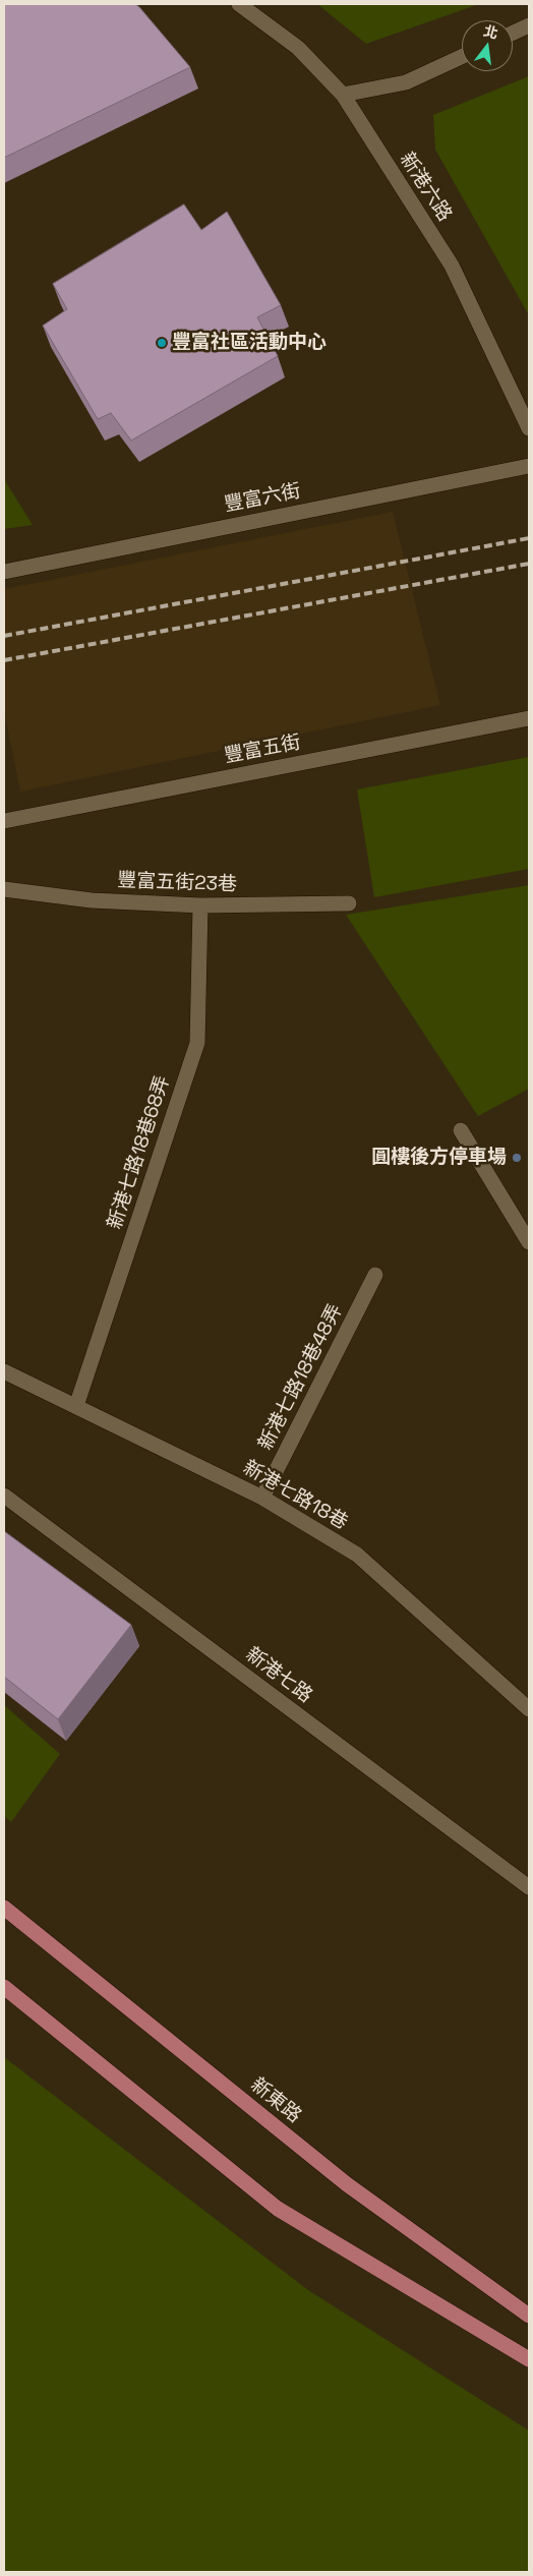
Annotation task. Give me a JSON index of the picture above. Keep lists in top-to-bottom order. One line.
{"streets":{"main road":["新東路"],"street":["新港六路","豐富六街","豐富五街","豐富五街23巷","新港七路18巷68弄","新港七路18巷48弄","新港七路18巷","新港七路"]},"crossings":[["豐富五街23巷","新港七路18巷68弄"],["新港七路18巷68弄","新港七路18巷"],["新港七路18巷48弄","新港七路18巷"]],"places":["豐富社區活動中心","圓樓後方停車場"],"north":"top"}
